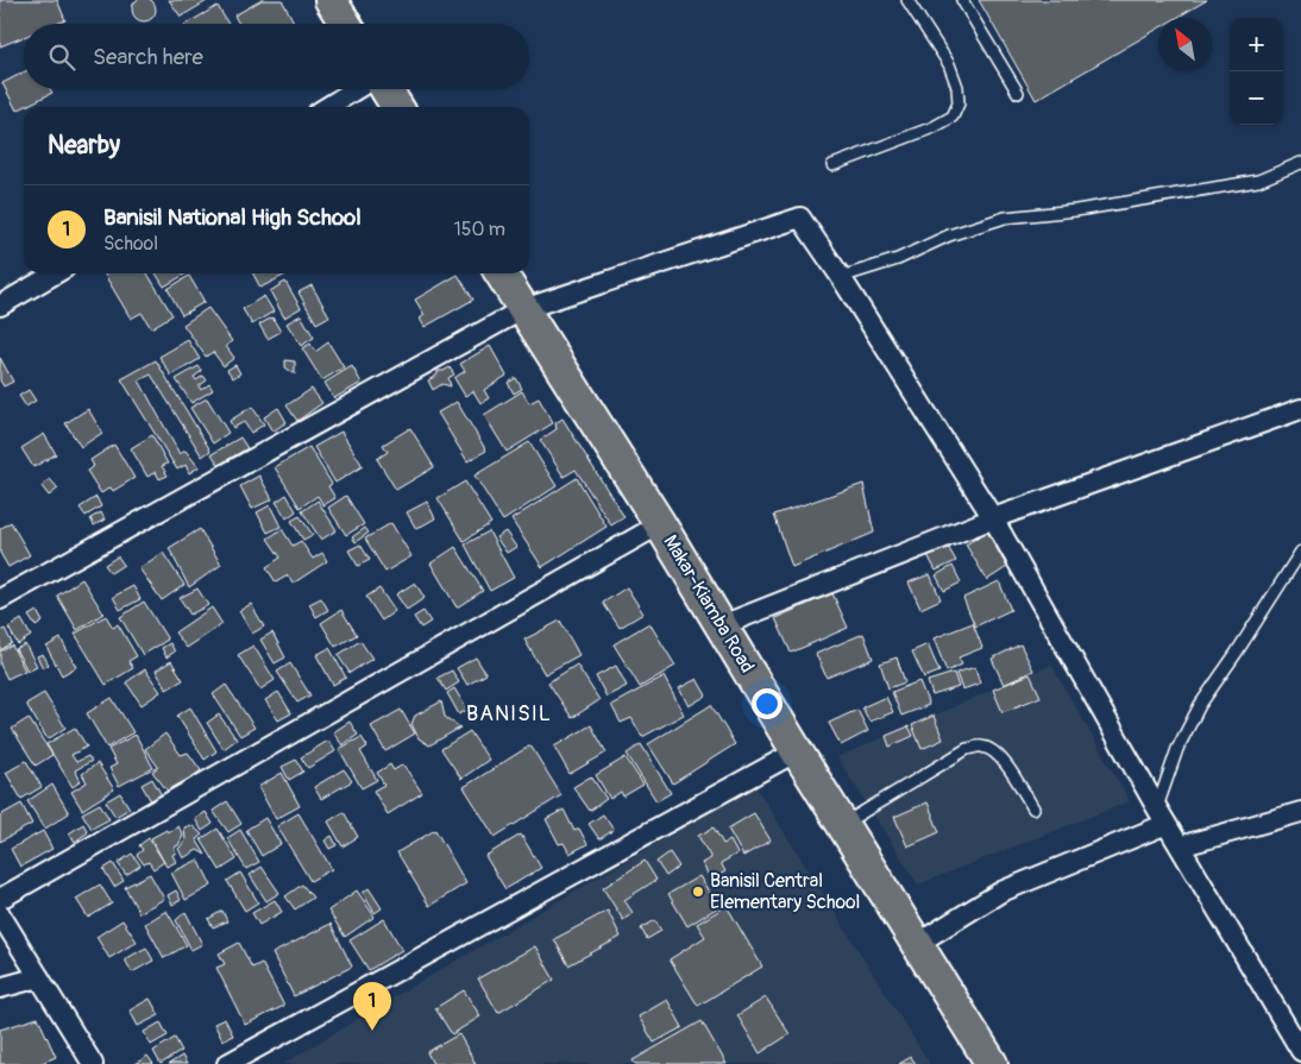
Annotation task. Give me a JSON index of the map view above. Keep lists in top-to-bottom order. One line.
{"streets":{"main road":["Makar-Kiamba Road"]},"districts":["BANISIL"],"places":["Banisil Central Elementary School"],"north":"top left","page":{"map_buttons":["+","−"],"search":"Search here","heading":"Nearby","list":[{"mark":"1","name":"Banisil National High School","note":"School","value":"150 m"}],"pins":"1"}}
